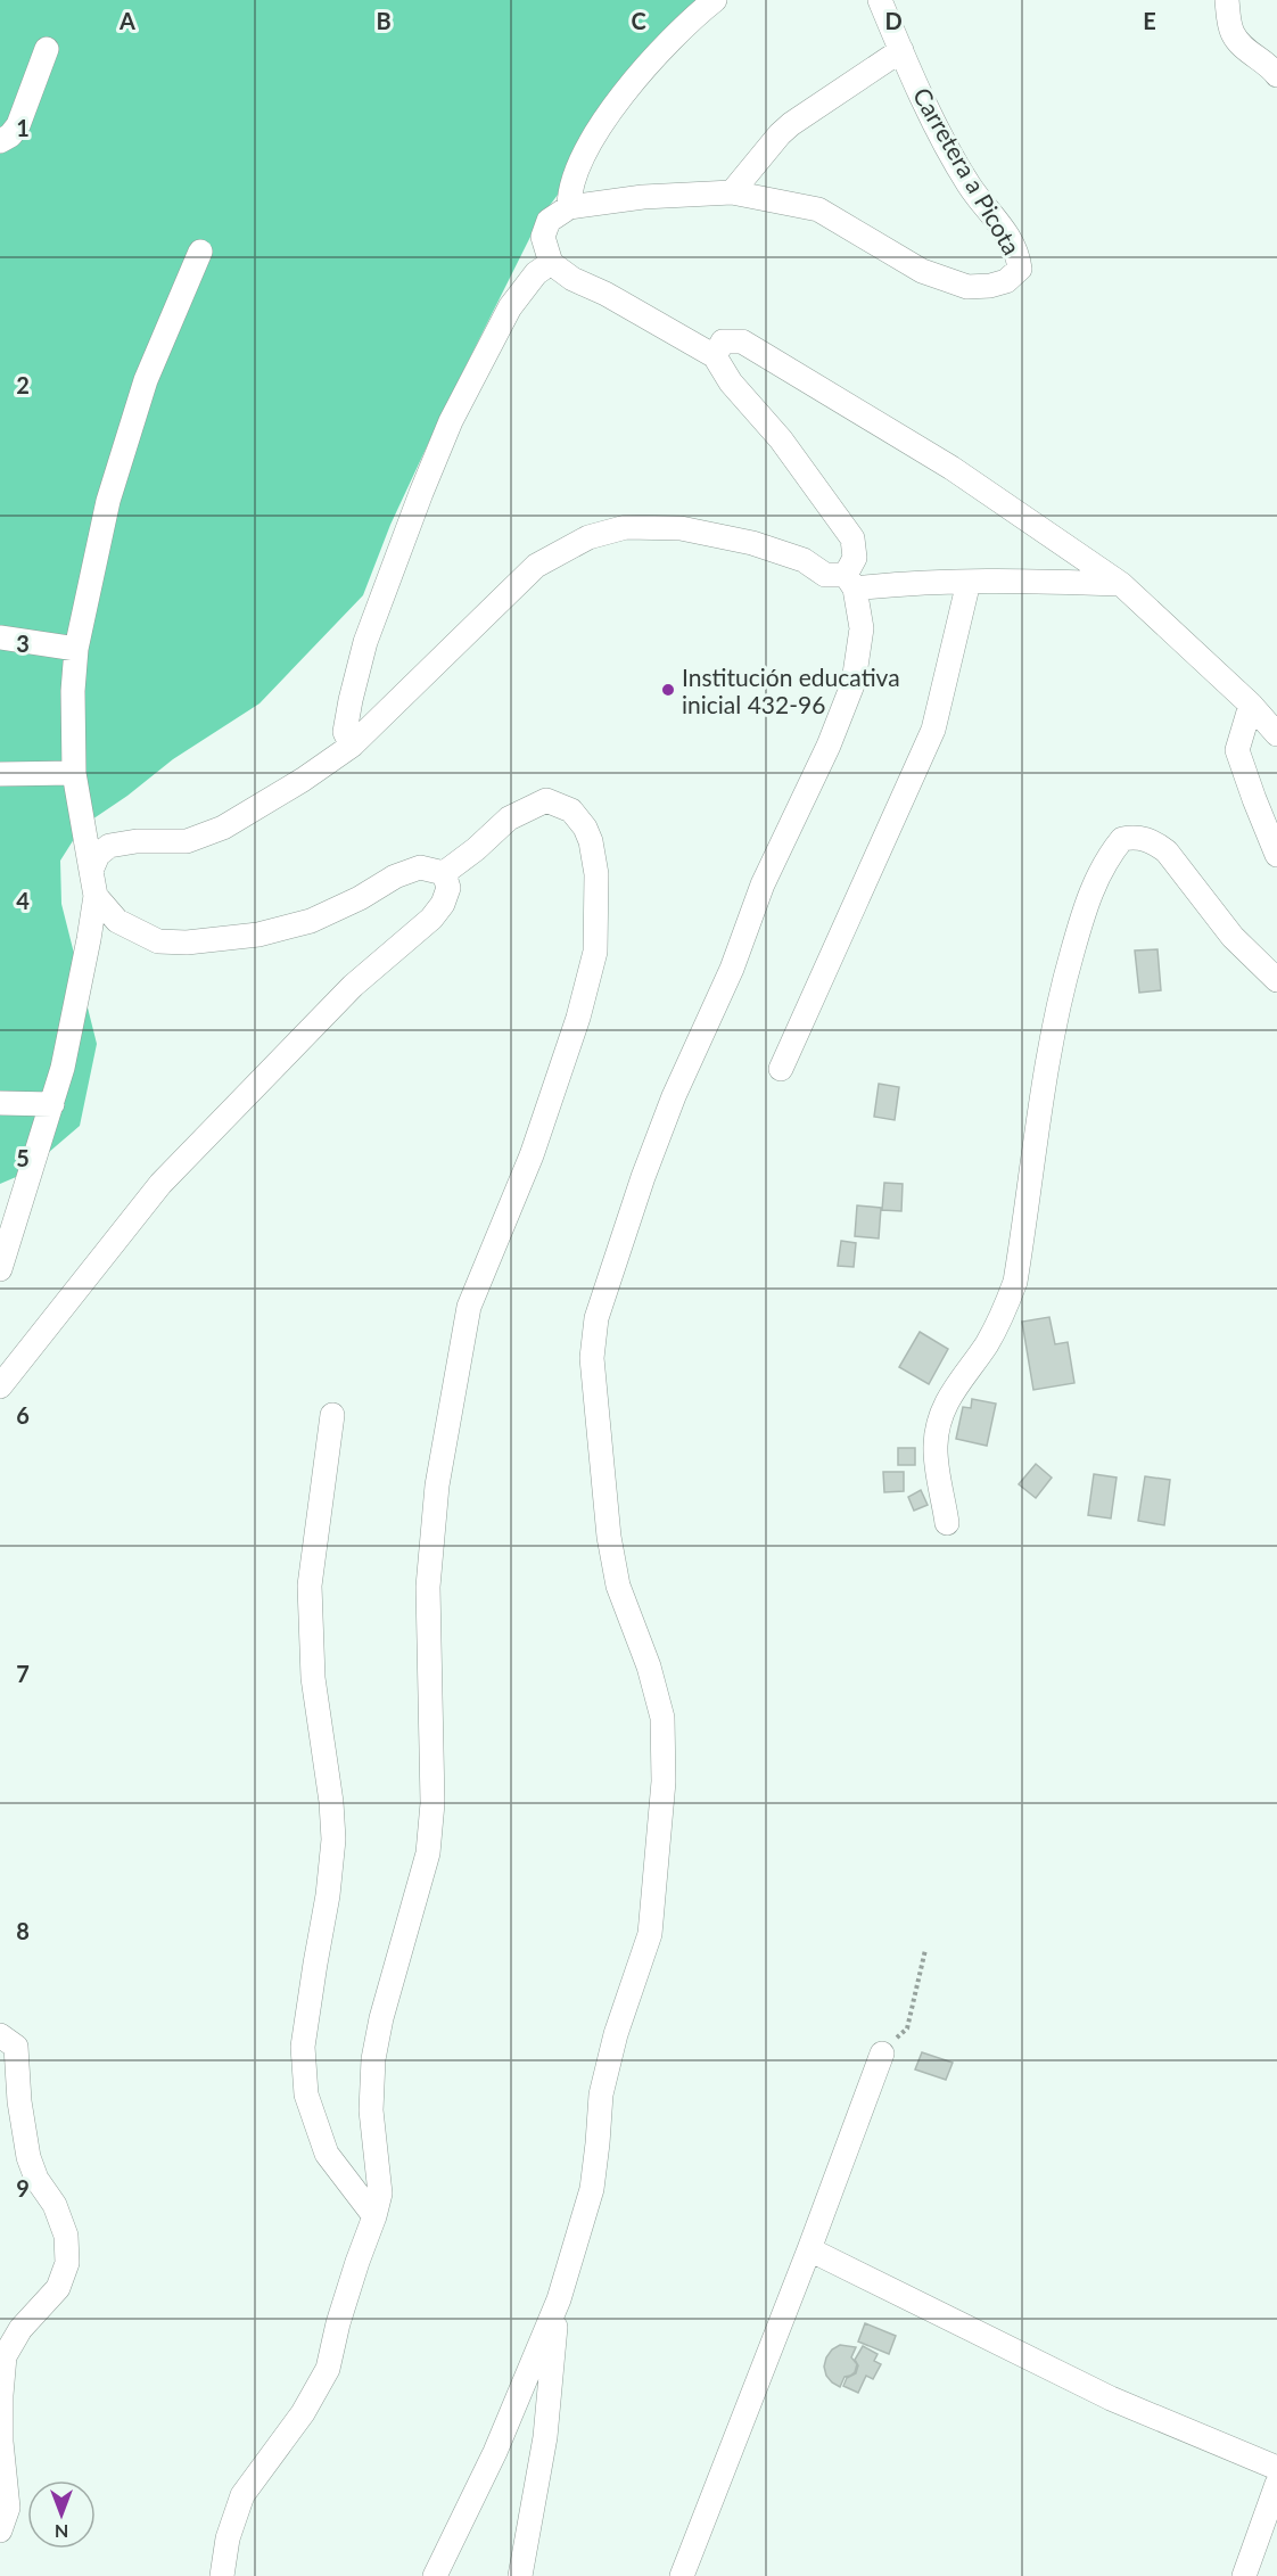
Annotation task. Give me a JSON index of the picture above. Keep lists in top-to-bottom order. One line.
{"streets":{"street":["Carretera a Picota"]},"places":["Institución educativa inicial 432-96"],"north":"bottom","grid":{"columns":["A","B","C","D","E"],"rows":["1","2","3","4","5","6","7","8","9"]}}
